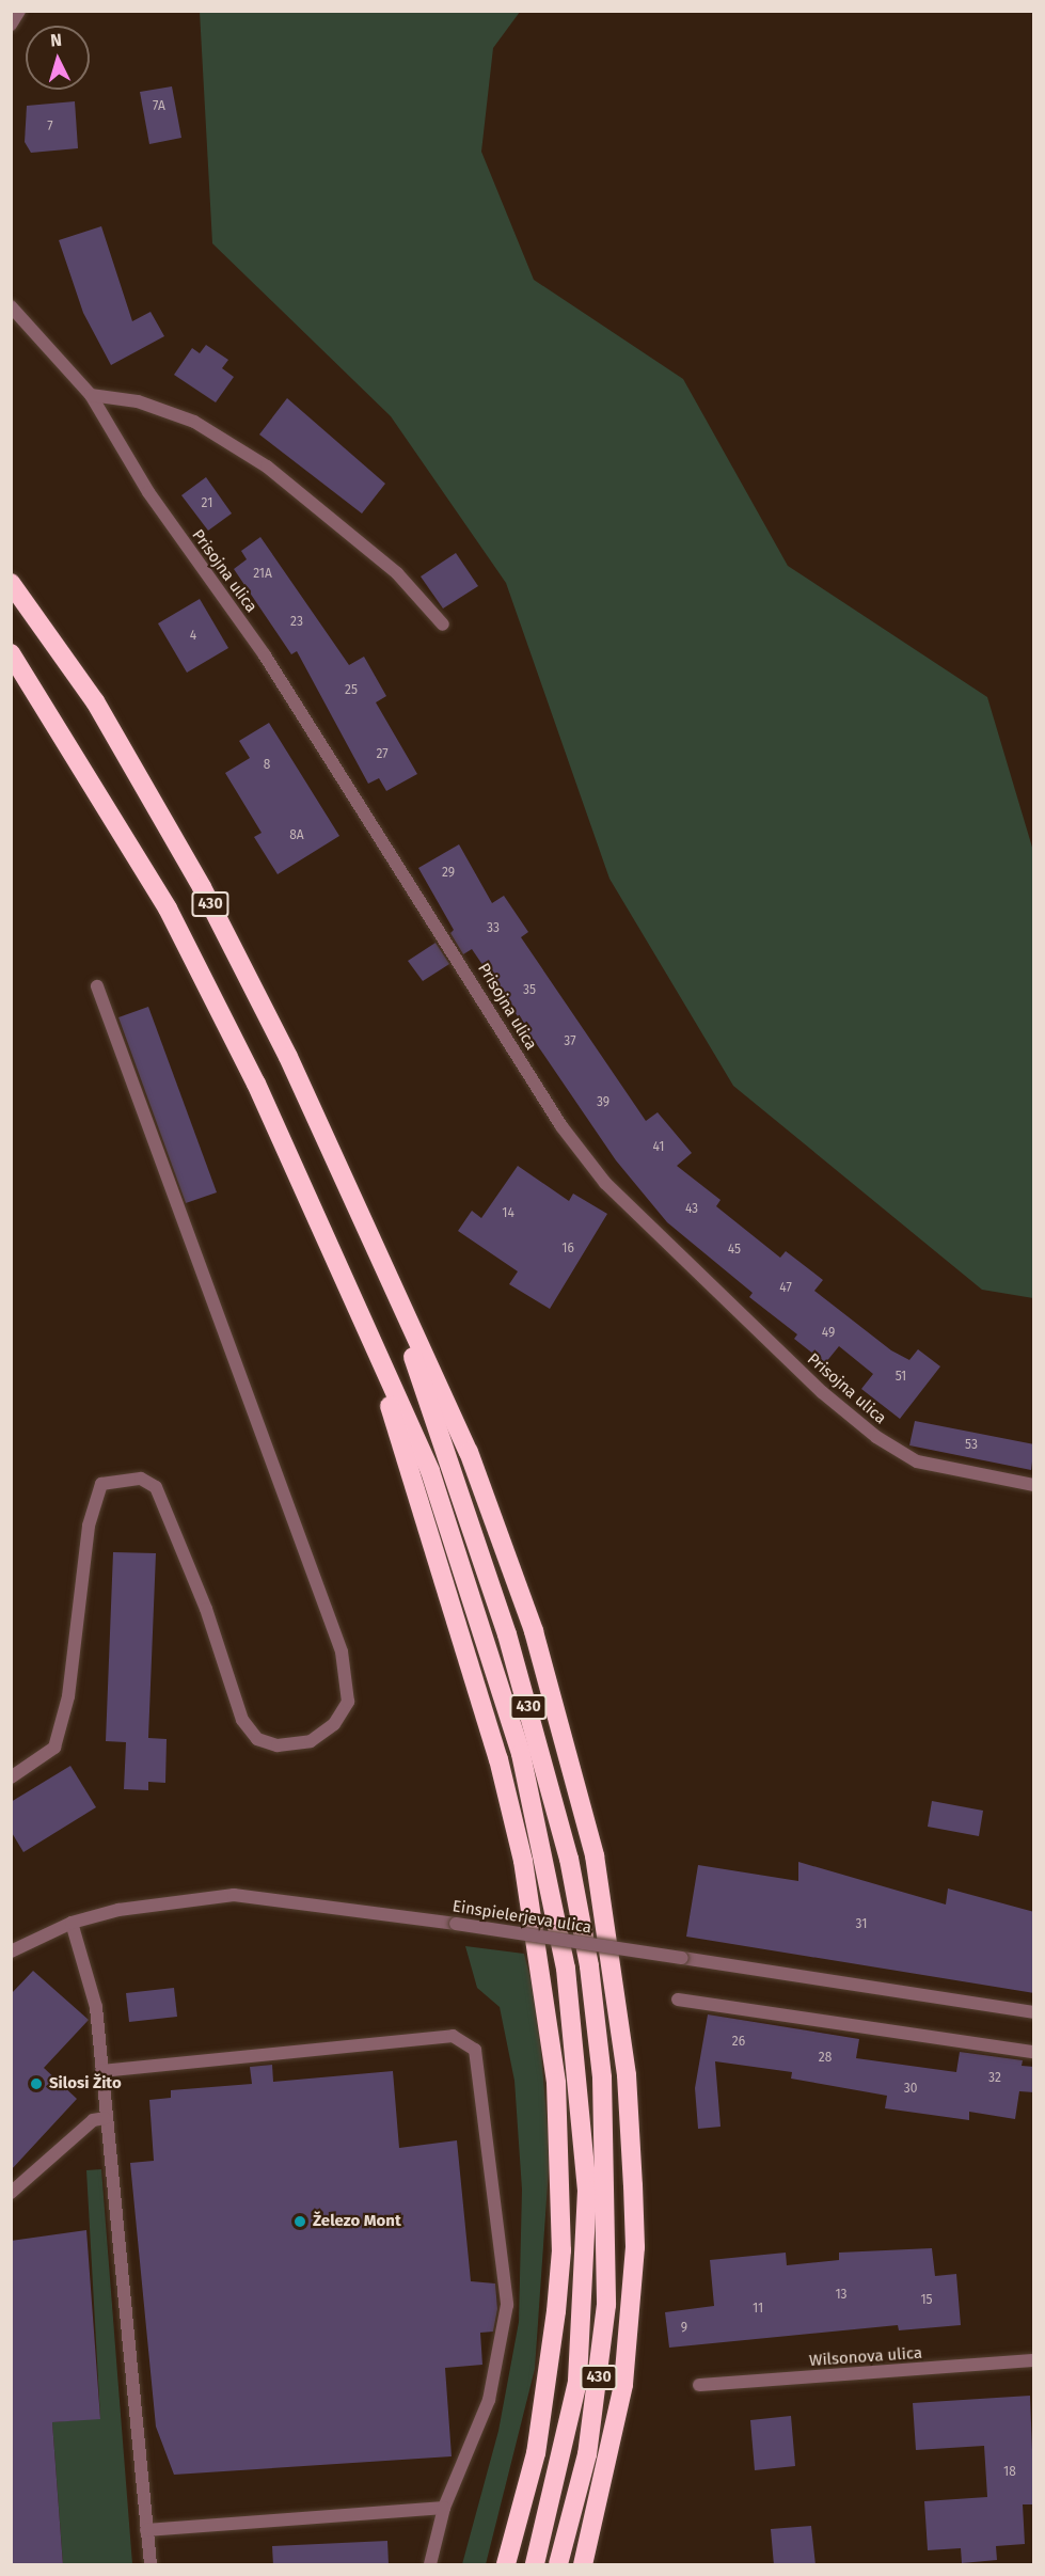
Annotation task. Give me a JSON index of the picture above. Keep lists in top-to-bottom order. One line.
{"streets":{"highway":["430"],"street":["Prisojna ulica","Einspielerjeva ulica","Wilsonova ulica"]},"places":["Silosi Žito","Železo Mont"],"house_numbers":["7A","7","21","21A","23","4","25","27","8","8A","29","33","35","37","39","41","43","14","16","45","47","49","51","53","31","26","28","32","30","13","15","11","9","18"],"north":"top"}
